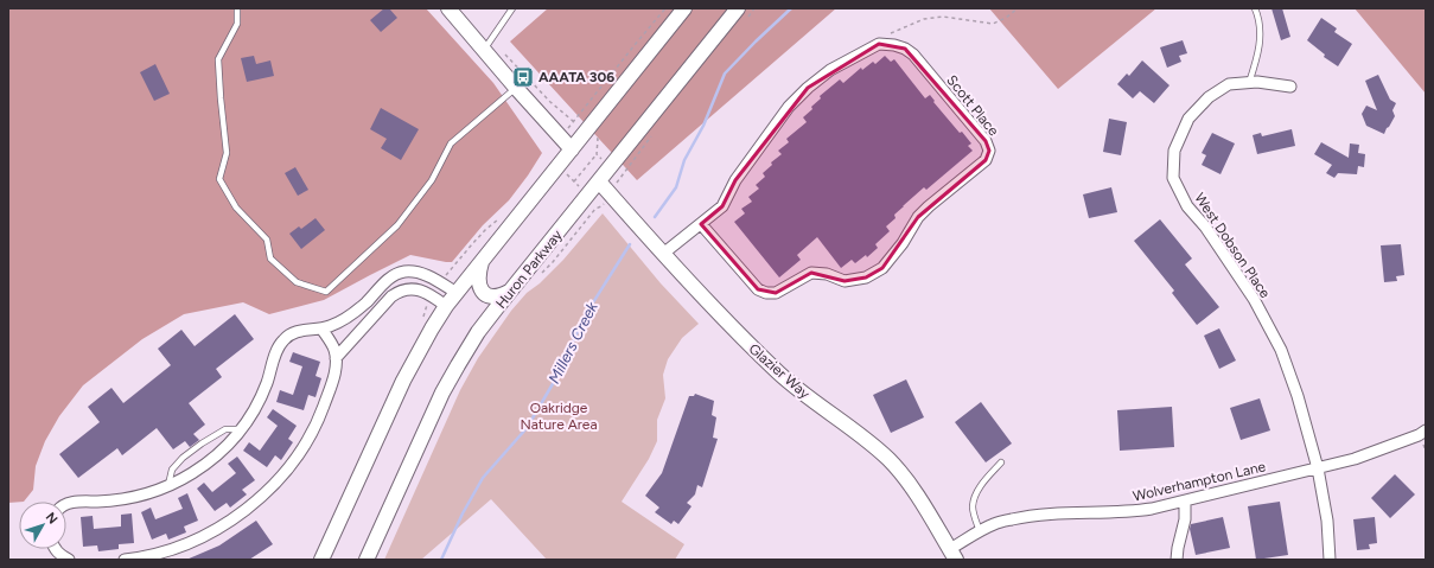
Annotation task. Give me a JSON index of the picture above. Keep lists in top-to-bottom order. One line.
{"streets":{"main road":["Huron Parkway","Glazier Way"],"street":["Scott Place","West Dobson Place","Wolverhampton Lane"]},"crossings":[["West Dobson Place","Wolverhampton Lane"],["Huron Parkway","Glazier Way"],["Glazier Way","Wolverhampton Lane"]],"water":["Millers Creek"],"parks":["Oakridge Nature Area"],"places":{"bus stop":["AAATA 306"]},"north":"top right"}
